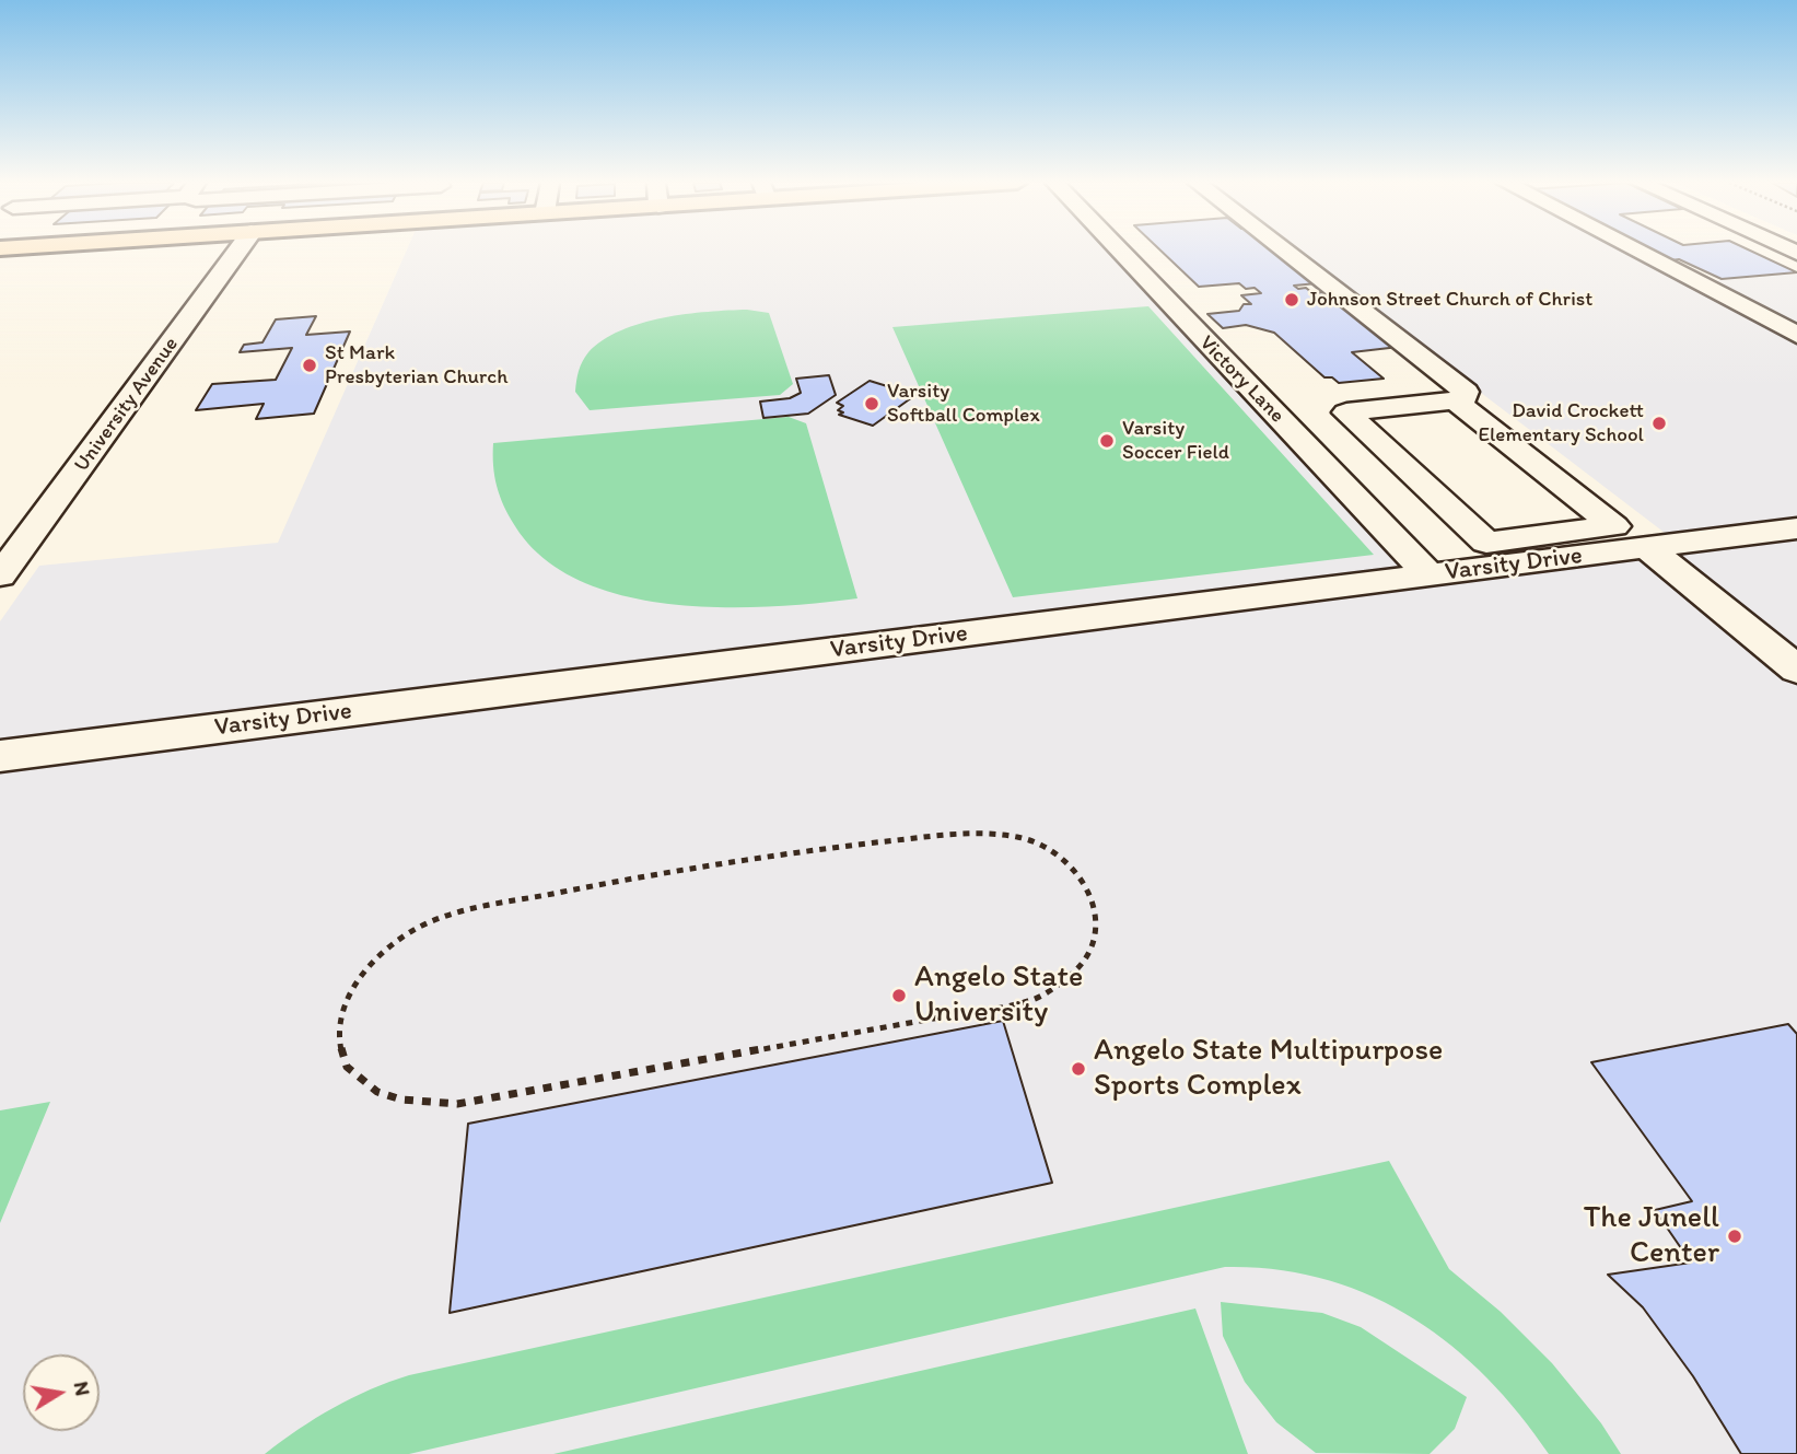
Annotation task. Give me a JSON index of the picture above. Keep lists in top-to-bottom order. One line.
{"streets":{"street":["Victory Lane","University Avenue","Varsity Drive"]},"crossings":[["Victory Lane","Varsity Drive"]],"places":["Johnson Street Church of Christ","St Mark Presbyterian Church","Varsity Softball Complex","David Crockett Elementary School","Varsity Soccer Field","Angelo State University","Angelo State Multipurpose Sports Complex","The Junell Center"],"north":"right"}
